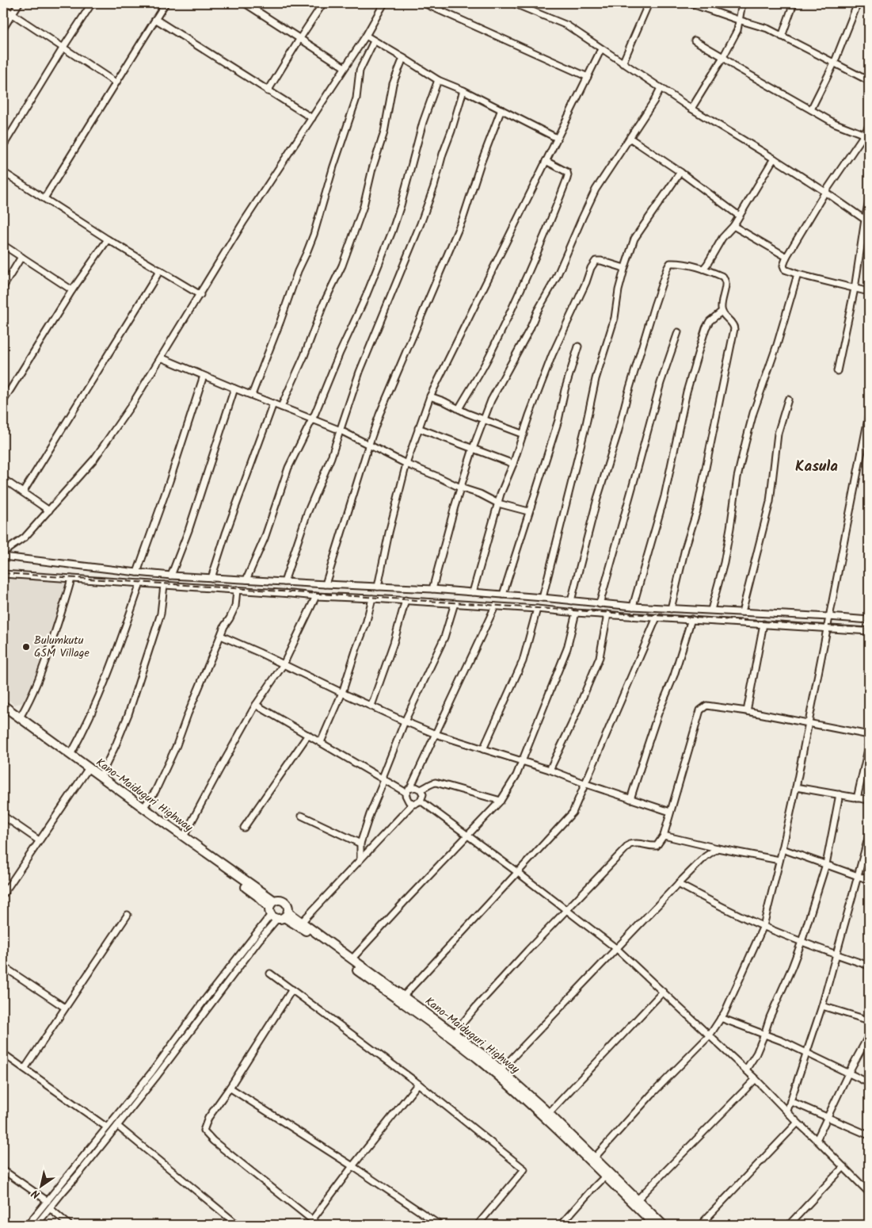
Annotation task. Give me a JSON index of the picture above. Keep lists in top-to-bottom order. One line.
{"streets":{"highway":["Kano-Maiduguri Highway"]},"districts":["Kasula"],"places":["Bulumkutu GSM Village"],"north":"bottom left"}
